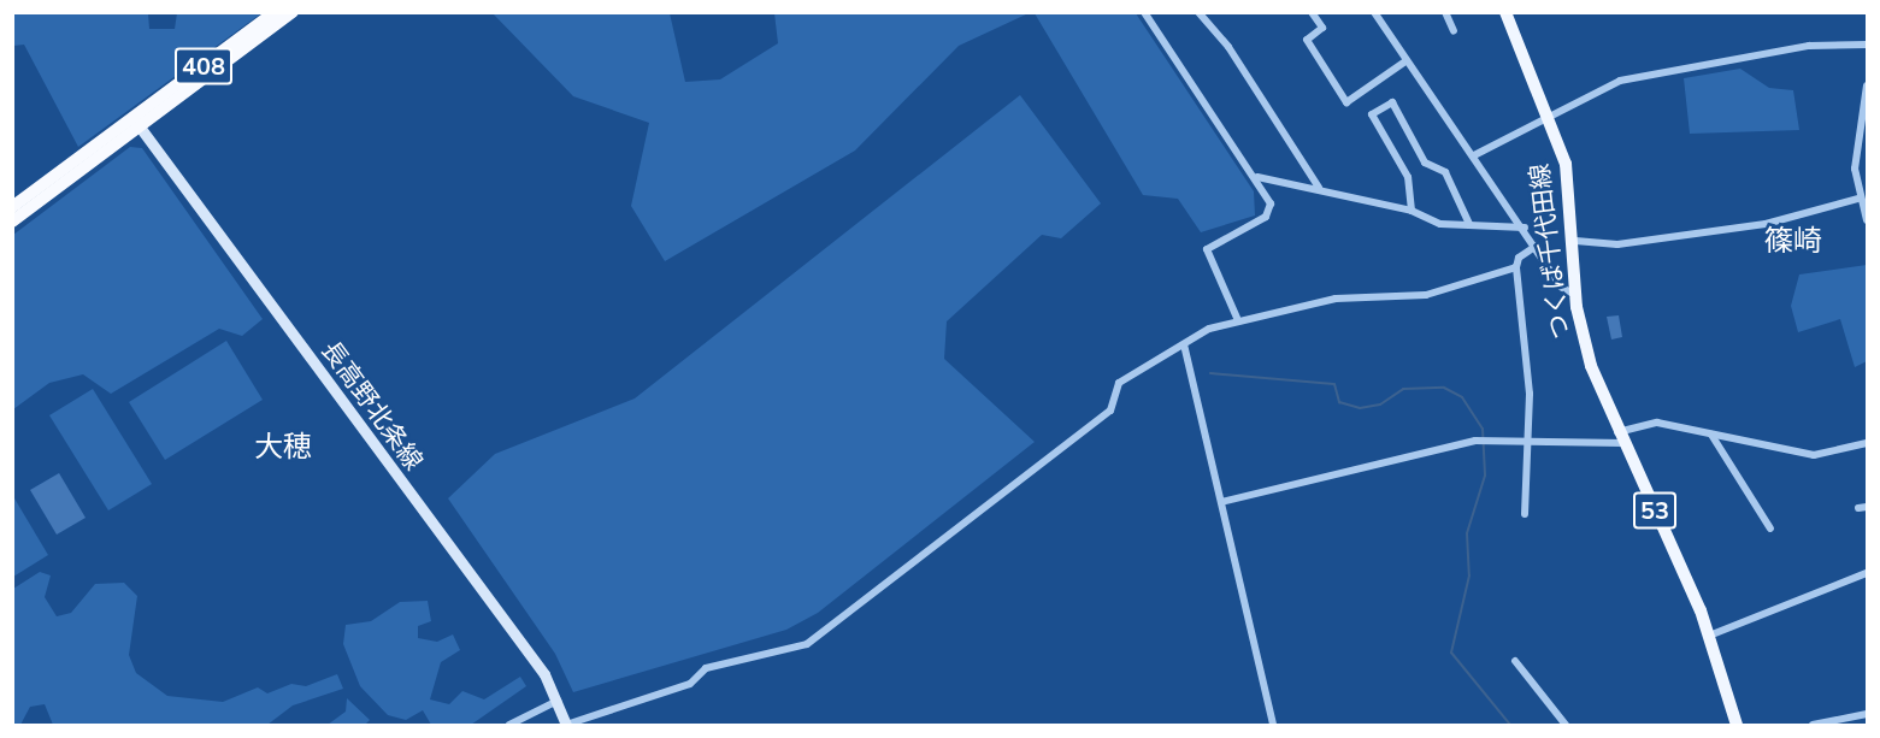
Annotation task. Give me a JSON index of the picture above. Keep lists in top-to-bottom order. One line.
{"streets":{"highway":["408"],"main road":["つくば千代田線","長高野北条線","53"]},"crossings":[["408","長高野北条線"]],"districts":["篠崎","大穂"]}
